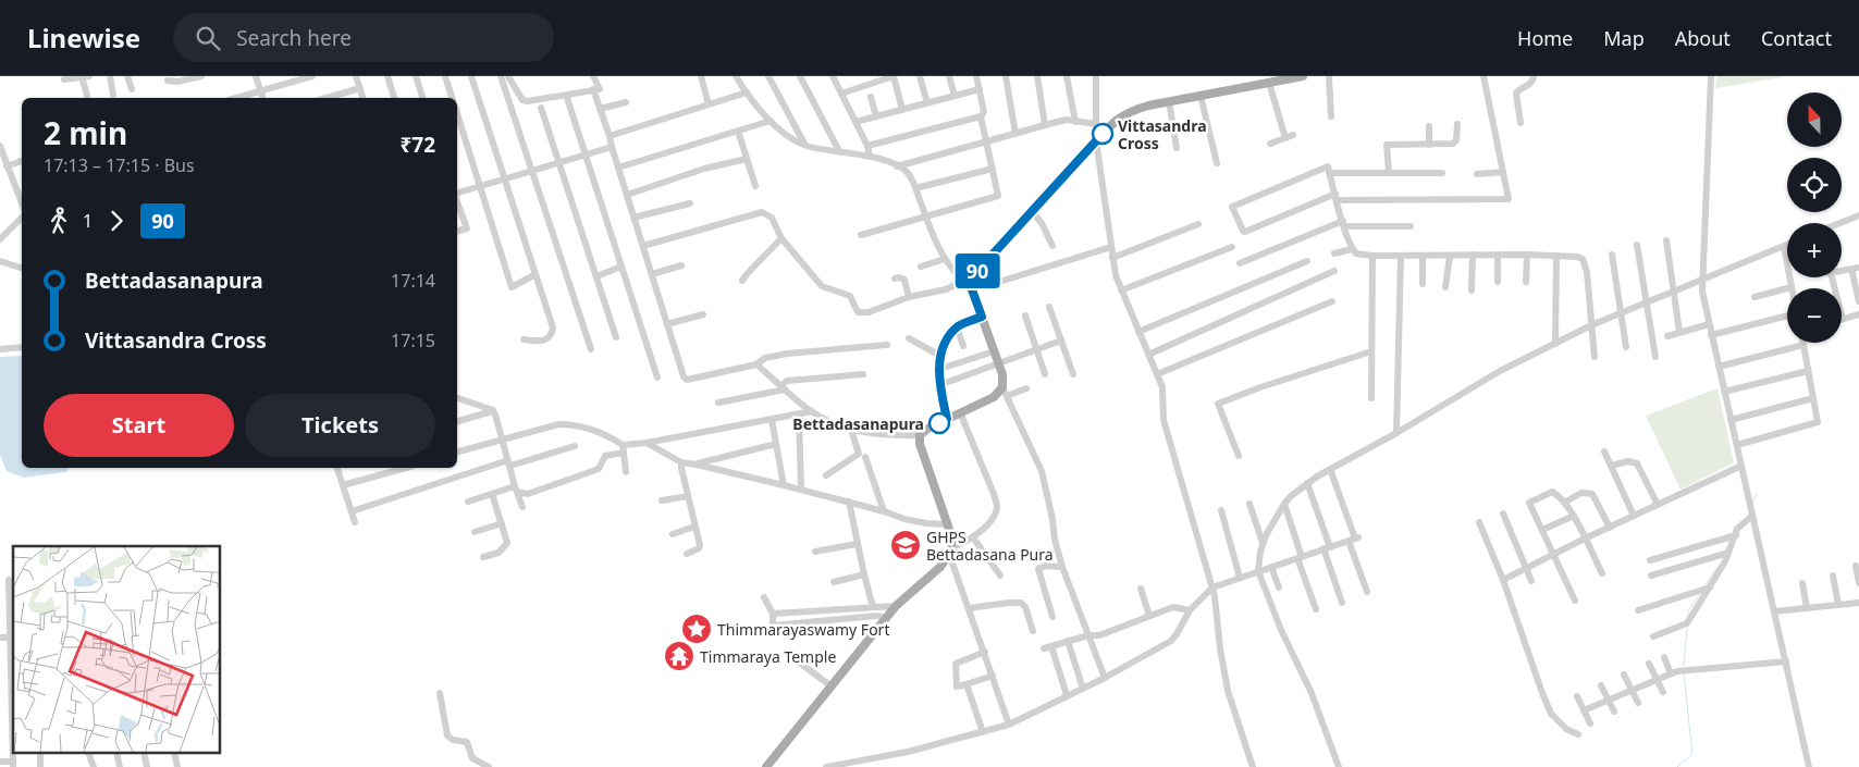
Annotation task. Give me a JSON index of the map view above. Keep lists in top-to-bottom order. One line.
{"places":{"other":["Vittasandra Cross","Bettadasanapura"],"school or university":["GHPS Bettadasana Pura"],"place":["Thimmarayaswamy Fort"],"temple":["Timmaraya Temple"]},"lines":["bus line 90"],"north":"top","page":{"header":"Linewise","search":"Search here","nav":["Home","Map","About","Contact"],"on_map":"90","map_buttons":["+","−"],"heading":["2 min","17:13 – 17:15 · Bus","₹72"],"legs":["1","90"],"list":[{"name":"Bettadasanapura","value":"17:14"},{"name":"Vittasandra Cross","value":"17:15"}],"buttons":["Start","Tickets"]}}
